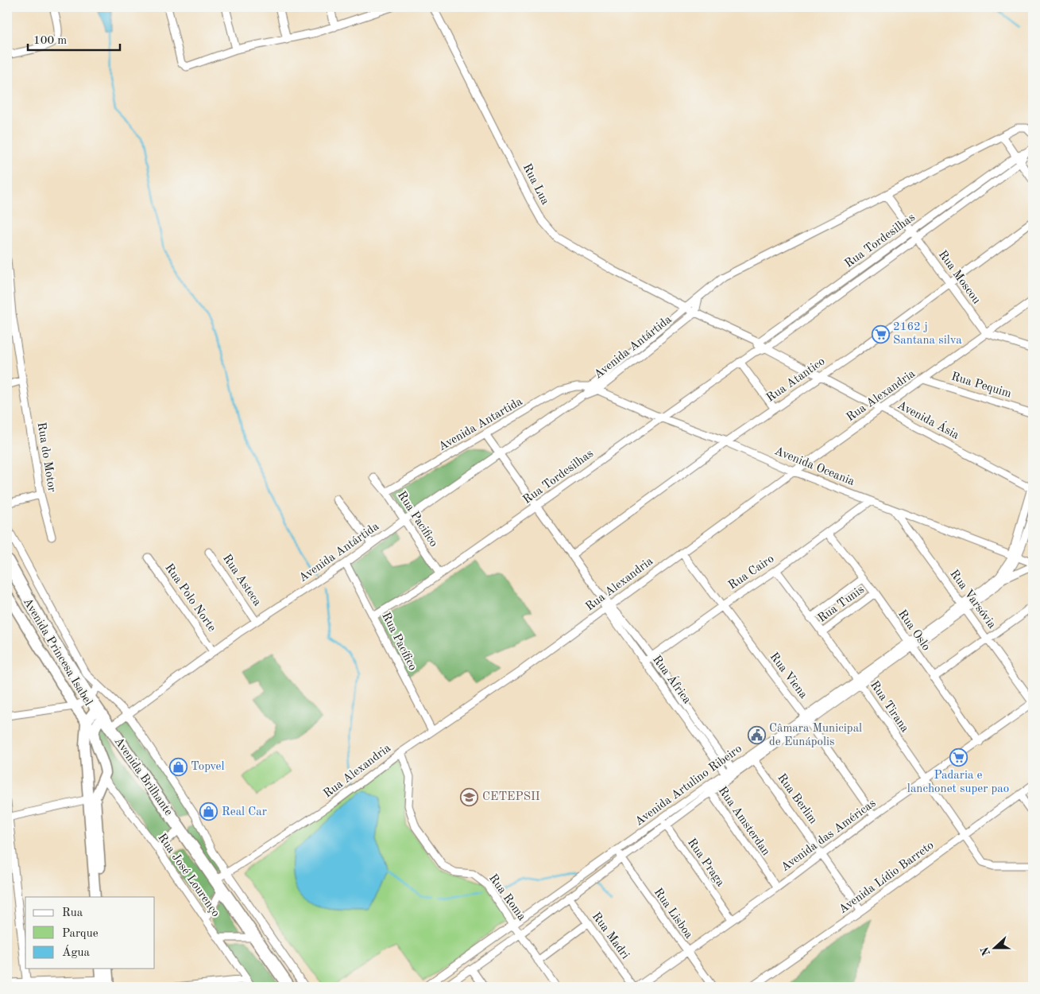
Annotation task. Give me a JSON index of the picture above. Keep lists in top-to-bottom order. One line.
{"streets":{"main road":["Avenida Princesa Isabel","Avenida Brilhante"],"street":["Rua Lua","Rua Tordesilhas","Rua Moscou","Avenida Antártida","Rua Atantico","Rua Pequim","Rua Alexandria","Avenida Ásia","Avenida Antartida","Rua do Motor","Avenida Oceania","Rua Pacifico","Rua Cairo","Rua Asteca","Rua Polo Norte","Rua Varsóvia","Rua Tunis","Rua Oslo","Rua Pacífico","Rua Viena","Rua África","Rua Tirana","Avenida Artulino Ribeiro","Rua Berlim","Rua Amsterdan","Avenida das Américas","Rua Praga","Rua José Lourenço","Avenida Lídio Barreto","Rua Roma","Rua Lisboa","Rua Madri"]},"crossings":[["Rua Lua","Avenida Antártida"],["Rua Lua","Avenida Ásia"],["Rua Tordesilhas","Rua Moscou"],["Rua Tordesilhas","Avenida Ásia"],["Rua Tordesilhas","Avenida Oceania"],["Rua Tordesilhas","Rua Pacifico"],["Rua Tordesilhas","Rua Pacífico"],["Rua Tordesilhas","Rua África"],["Rua Moscou","Avenida Antártida"],["Rua Moscou","Rua Atantico"],["Rua Moscou","Rua Alexandria"],["Avenida Antártida","Avenida Ásia"],["Avenida Antártida","Avenida Antartida"],["Avenida Antártida","Avenida Oceania"],["Avenida Antártida","Rua Pacifico"],["Avenida Antártida","Rua Asteca"],["Avenida Antártida","Rua Polo Norte"],["Avenida Antártida","Rua Pacífico"],["Avenida Antártida","Rua África"],["Avenida Antártida","Avenida Brilhante"],["Rua Atantico","Avenida Ásia"],["Rua Atantico","Avenida Oceania"],["Rua Atantico","Rua África"],["Rua Pequim","Rua Alexandria"],["Rua Alexandria","Avenida Ásia"],["Rua Alexandria","Avenida Oceania"],["Rua Alexandria","Rua Pacífico"],["Rua Alexandria","Rua Viena"],["Rua Alexandria","Rua África"],["Rua Alexandria","Avenida Brilhante"],["Rua Alexandria","Rua Roma"],["Avenida Ásia","Avenida Artulino Ribeiro"],["Avenida Antartida","Avenida Oceania"],["Avenida Antartida","Rua Pacifico"],["Avenida Antartida","Rua África"],["Avenida Oceania","Rua Cairo"],["Avenida Oceania","Rua Varsóvia"],["Avenida Oceania","Avenida Artulino Ribeiro"],["Rua Cairo","Rua Oslo"],["Rua Cairo","Rua Viena"],["Rua Cairo","Rua África"],["Rua Cairo","Rua Tirana"],["Rua Varsóvia","Avenida Artulino Ribeiro"],["Rua Varsóvia","Avenida das Américas"],["Rua Tunis","Rua Oslo"],["Rua Tunis","Rua Tirana"],["Rua Oslo","Avenida Artulino Ribeiro"],["Rua Oslo","Avenida das Américas"],["Avenida Princesa Isabel","Avenida Brilhante"],["Rua Viena","Avenida Artulino Ribeiro"],["Rua Viena","Avenida das Américas"],["Rua África","Avenida Artulino Ribeiro"],["Rua Tirana","Avenida Artulino Ribeiro"],["Rua Tirana","Avenida das Américas"],["Rua Tirana","Avenida Lídio Barreto"],["Avenida Artulino Ribeiro","Rua Berlim"],["Avenida Artulino Ribeiro","Rua Amsterdan"],["Avenida Artulino Ribeiro","Rua Praga"],["Avenida Artulino Ribeiro","Rua Roma"],["Avenida Artulino Ribeiro","Rua Lisboa"],["Avenida Artulino Ribeiro","Rua Madri"],["Rua Berlim","Avenida das Américas"],["Rua Berlim","Avenida Lídio Barreto"],["Rua Amsterdan","Avenida das Américas"],["Avenida das Américas","Rua Praga"],["Avenida das Américas","Rua Lisboa"]],"places":{"supermarket":["2162 j Santana silva","Padaria e lanchonet super pao"],"public building":["Câmara Municipal de Eunápolis"],"shop":["Topvel","Real Car"],"school or university":["CETEPSII"]},"legend":["Rua","Parque","Água"],"scale_bar":"100 m","north":"left"}
